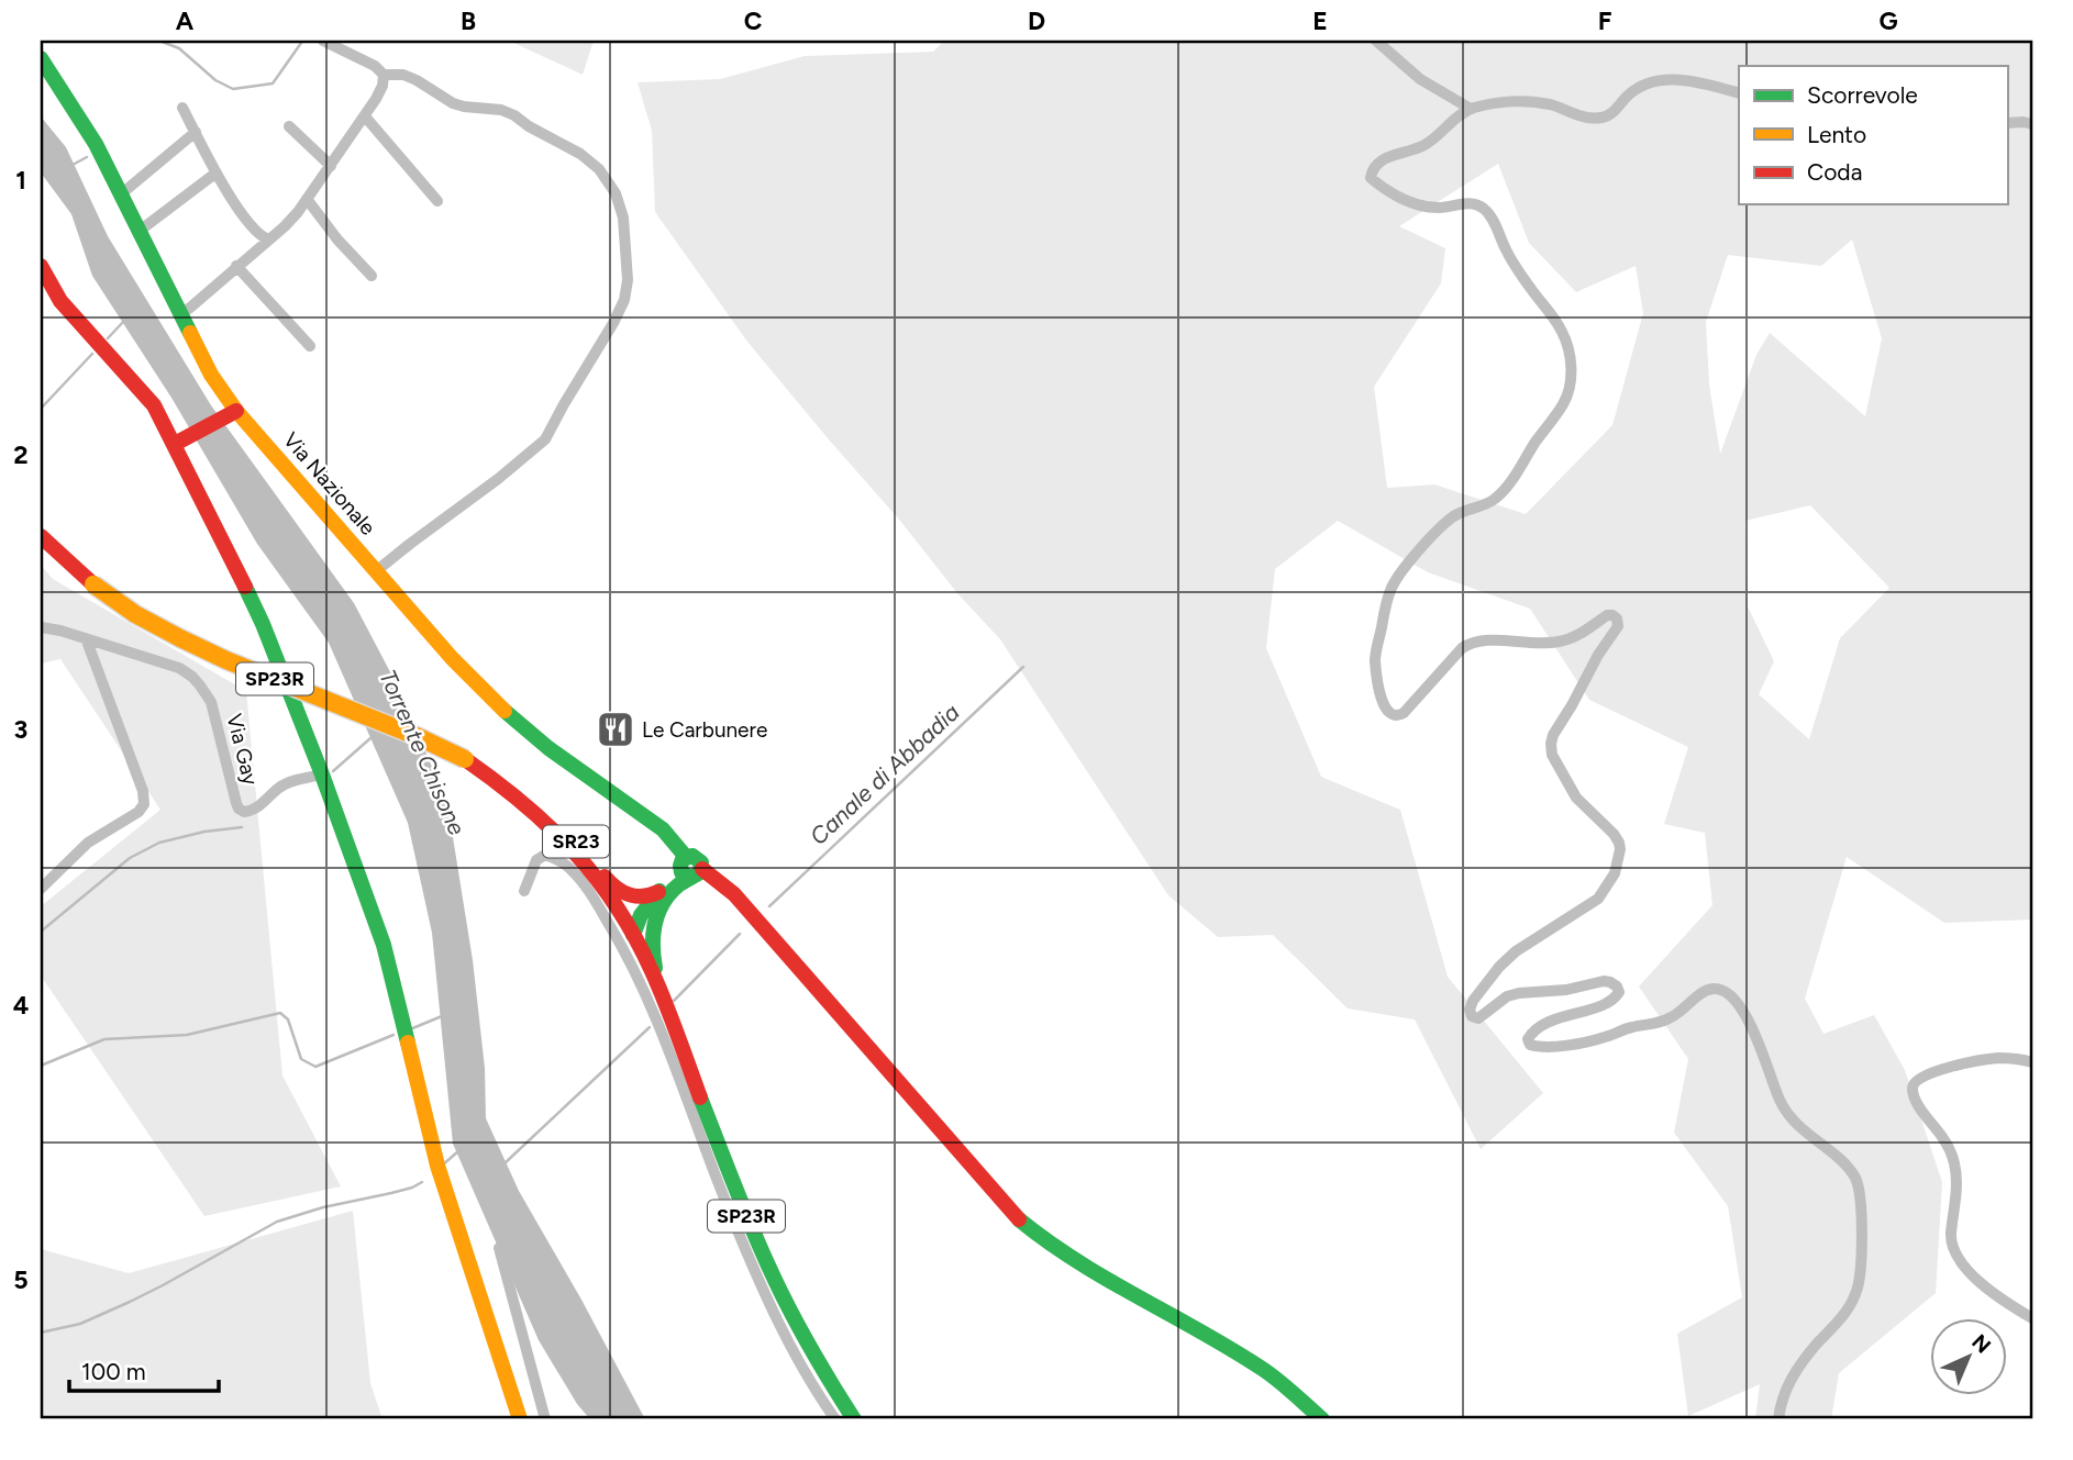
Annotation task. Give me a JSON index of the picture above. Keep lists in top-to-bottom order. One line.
{"streets":{"main road":["Via Nazionale","SP23R","SR23"],"street":["Via Gay"]},"crossings":[["SP23R","SR23"]],"water":["Torrente Chisone","Canale di Abbadia"],"places":{"restaurant":["Le Carbunere"]},"legend":["Scorrevole","Lento","Coda"],"scale_bar":"100 m","north":"top right","grid":{"columns":["A","B","C","D","E","F","G"],"rows":["1","2","3","4","5"]}}
